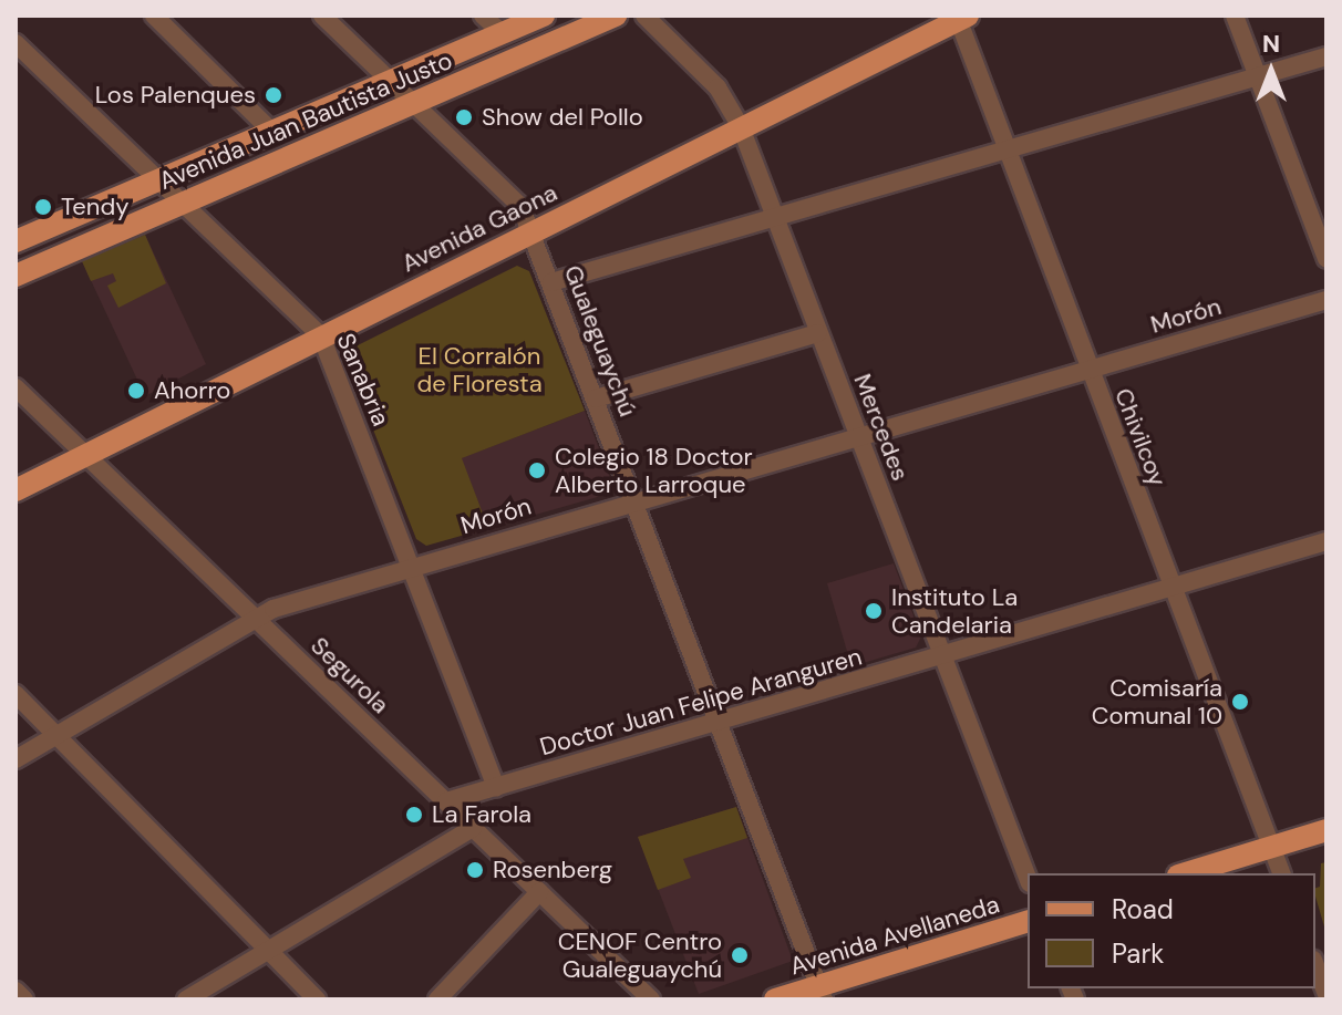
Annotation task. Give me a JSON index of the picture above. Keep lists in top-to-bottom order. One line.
{"streets":{"main road":["Avenida Juan Bautista Justo","Avenida Gaona","Avenida Avellaneda"],"street":["Morón","Gualeguaychú","Sanabria","Mercedes","Chivilcoy","Segurola","Doctor Juan Felipe Aranguren"]},"crossings":[["Avenida Juan Bautista Justo","Gualeguaychú"],["Avenida Juan Bautista Justo","Sanabria"],["Avenida Gaona","Gualeguaychú"],["Avenida Gaona","Sanabria"],["Avenida Gaona","Mercedes"],["Avenida Gaona","Chivilcoy"],["Avenida Gaona","Segurola"],["Morón","Gualeguaychú"],["Morón","Sanabria"],["Morón","Mercedes"],["Morón","Chivilcoy"],["Morón","Segurola"],["Gualeguaychú","Doctor Juan Felipe Aranguren"],["Gualeguaychú","Avenida Avellaneda"],["Sanabria","Doctor Juan Felipe Aranguren"],["Mercedes","Doctor Juan Felipe Aranguren"],["Chivilcoy","Doctor Juan Felipe Aranguren"],["Segurola","Doctor Juan Felipe Aranguren"]],"parks":["El Corralón de Floresta"],"places":["Los Palenques","Show del Pollo","Tendy","Ahorro","Colegio 18 Doctor Alberto Larroque","Instituto La Candelaria","Comisaría Comunal 10","La Farola","Rosenberg","CENOF Centro Gualeguaychú"],"legend":["Road","Park"],"north":"top"}
